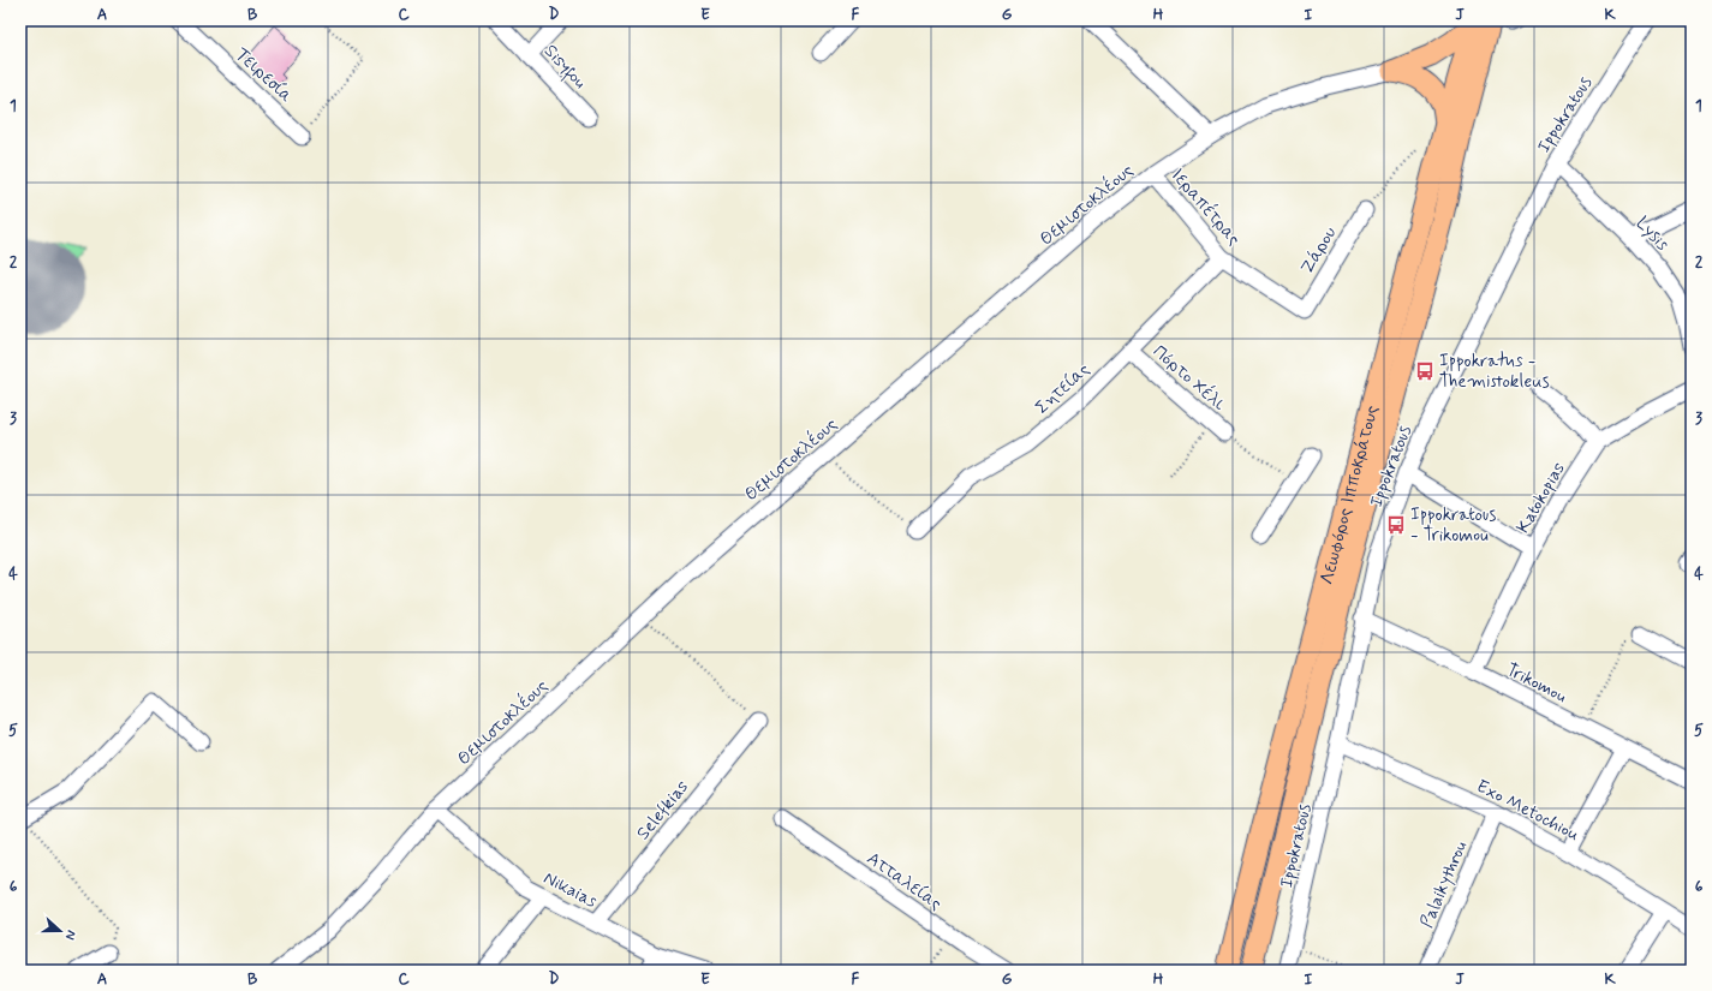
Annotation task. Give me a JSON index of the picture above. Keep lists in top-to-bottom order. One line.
{"streets":{"main road":["Λεωφόρος Ιπποκράτους"],"street":["Sisyfou","Τειρεσία","Ippokratous","Θεμιστοκλέους","Ιεραπέτρας","Lysis","Ζάρου","Πόρτο Χέλι","Σητείας","Katokopias","Trikomou","Selefkias","Exo Metochiou","Ατταλείας","Palaikythrou","Nikaias"]},"crossings":[["Ippokratous","Lysis"],["Ippokratous","Trikomou"],["Ippokratous","Exo Metochiou"],["Θεμιστοκλέους","Ιεραπέτρας"],["Θεμιστοκλέους","Nikaias"],["Ιεραπέτρας","Ζάρου"],["Ιεραπέτρας","Σητείας"],["Πόρτο Χέλι","Σητείας"],["Katokopias","Trikomou"],["Selefkias","Nikaias"],["Exo Metochiou","Palaikythrou"]],"places":{"bus stop":["Ippokratus - Themistokleus","Ippokratous - Trikomou"]},"north":"right","grid":{"columns":["A","B","C","D","E","F","G","H","I","J","K"],"rows":["1","2","3","4","5","6"]}}
